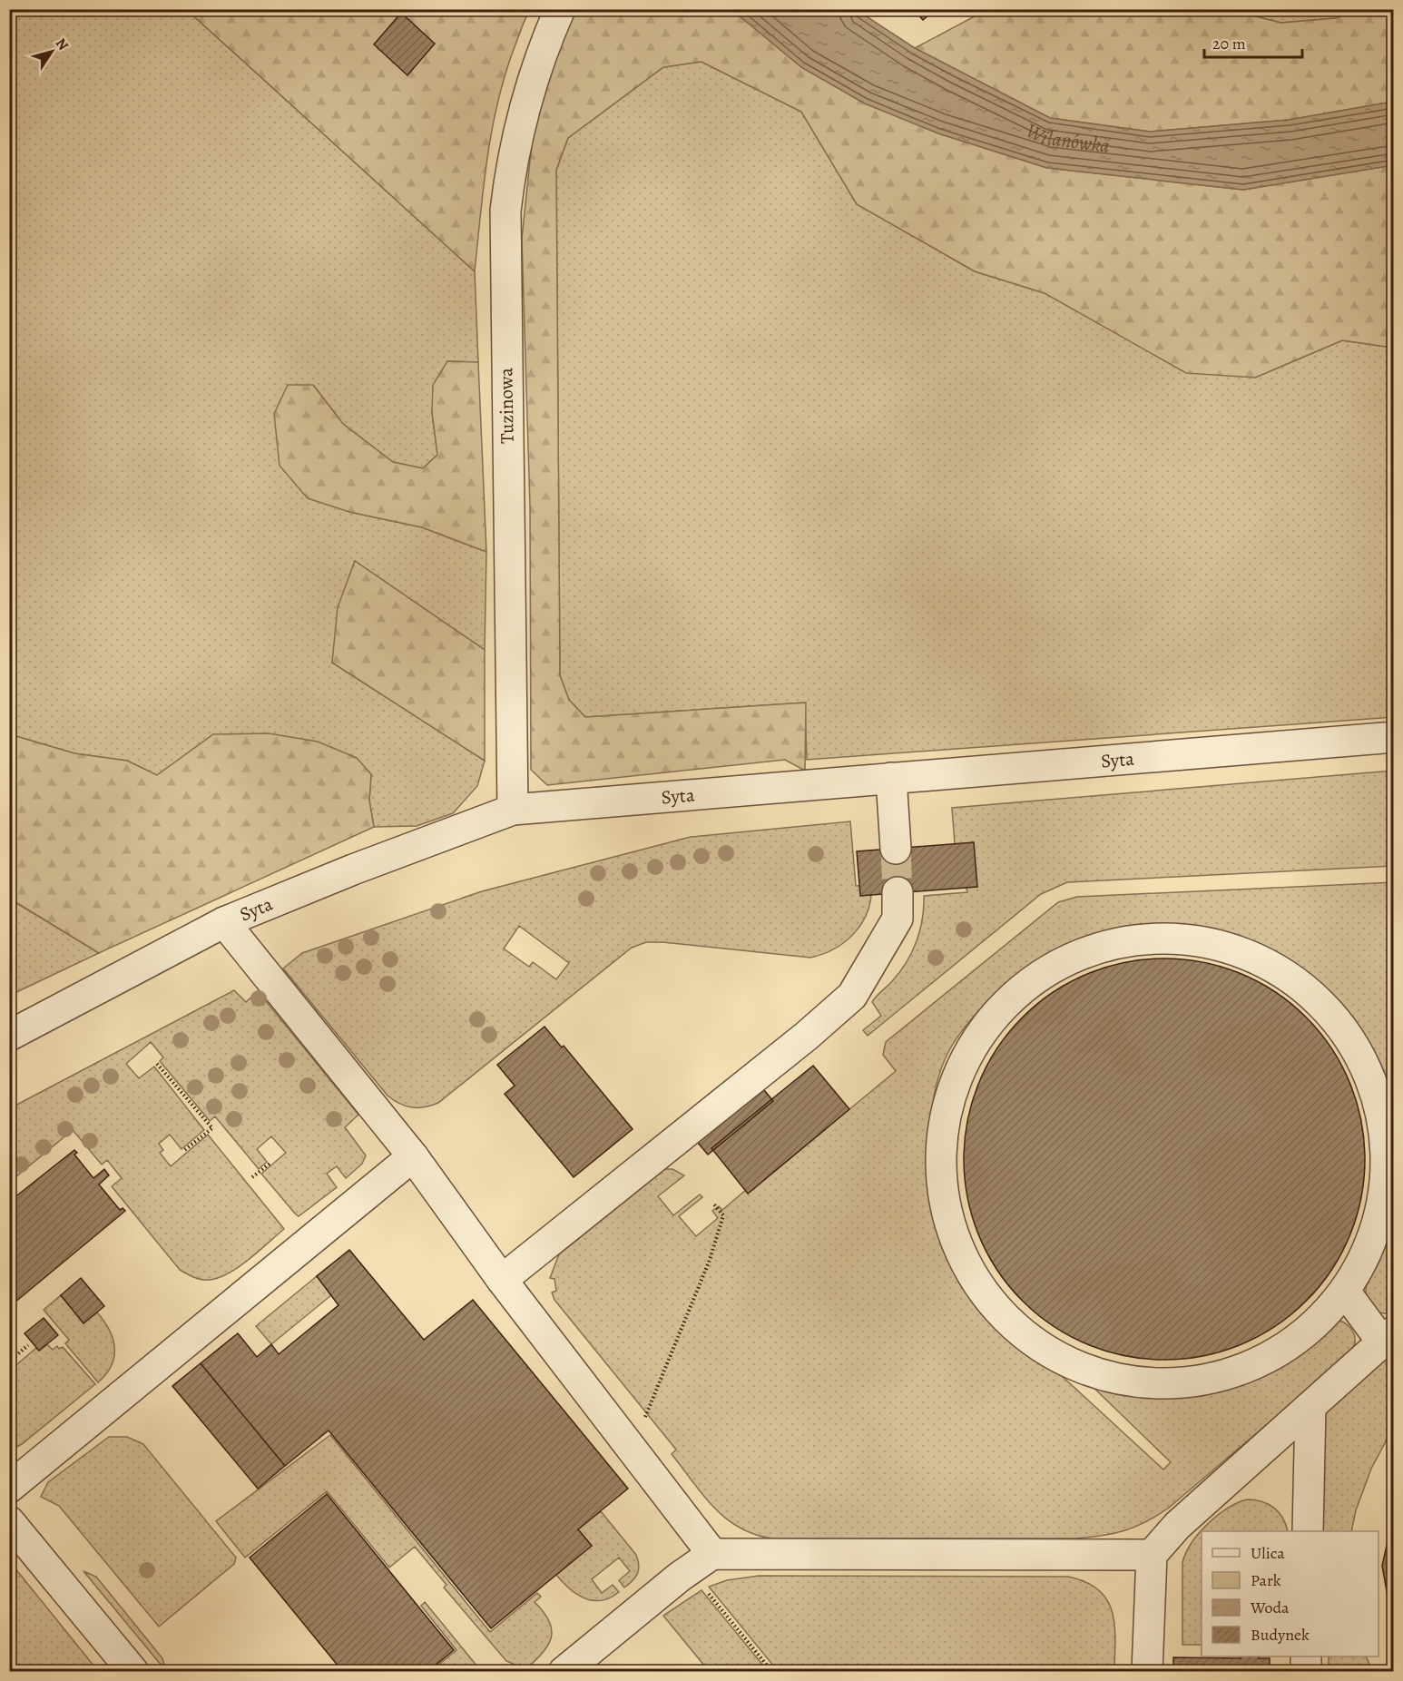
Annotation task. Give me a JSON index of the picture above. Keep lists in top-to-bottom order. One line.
{"streets":{"street":["Tuzinowa","Syta"]},"crossings":[["Tuzinowa","Syta"]],"water":["Wilanówka"],"legend":["Ulica","Park","Woda","Budynek"],"scale_bar":"20 m","north":"top right"}
